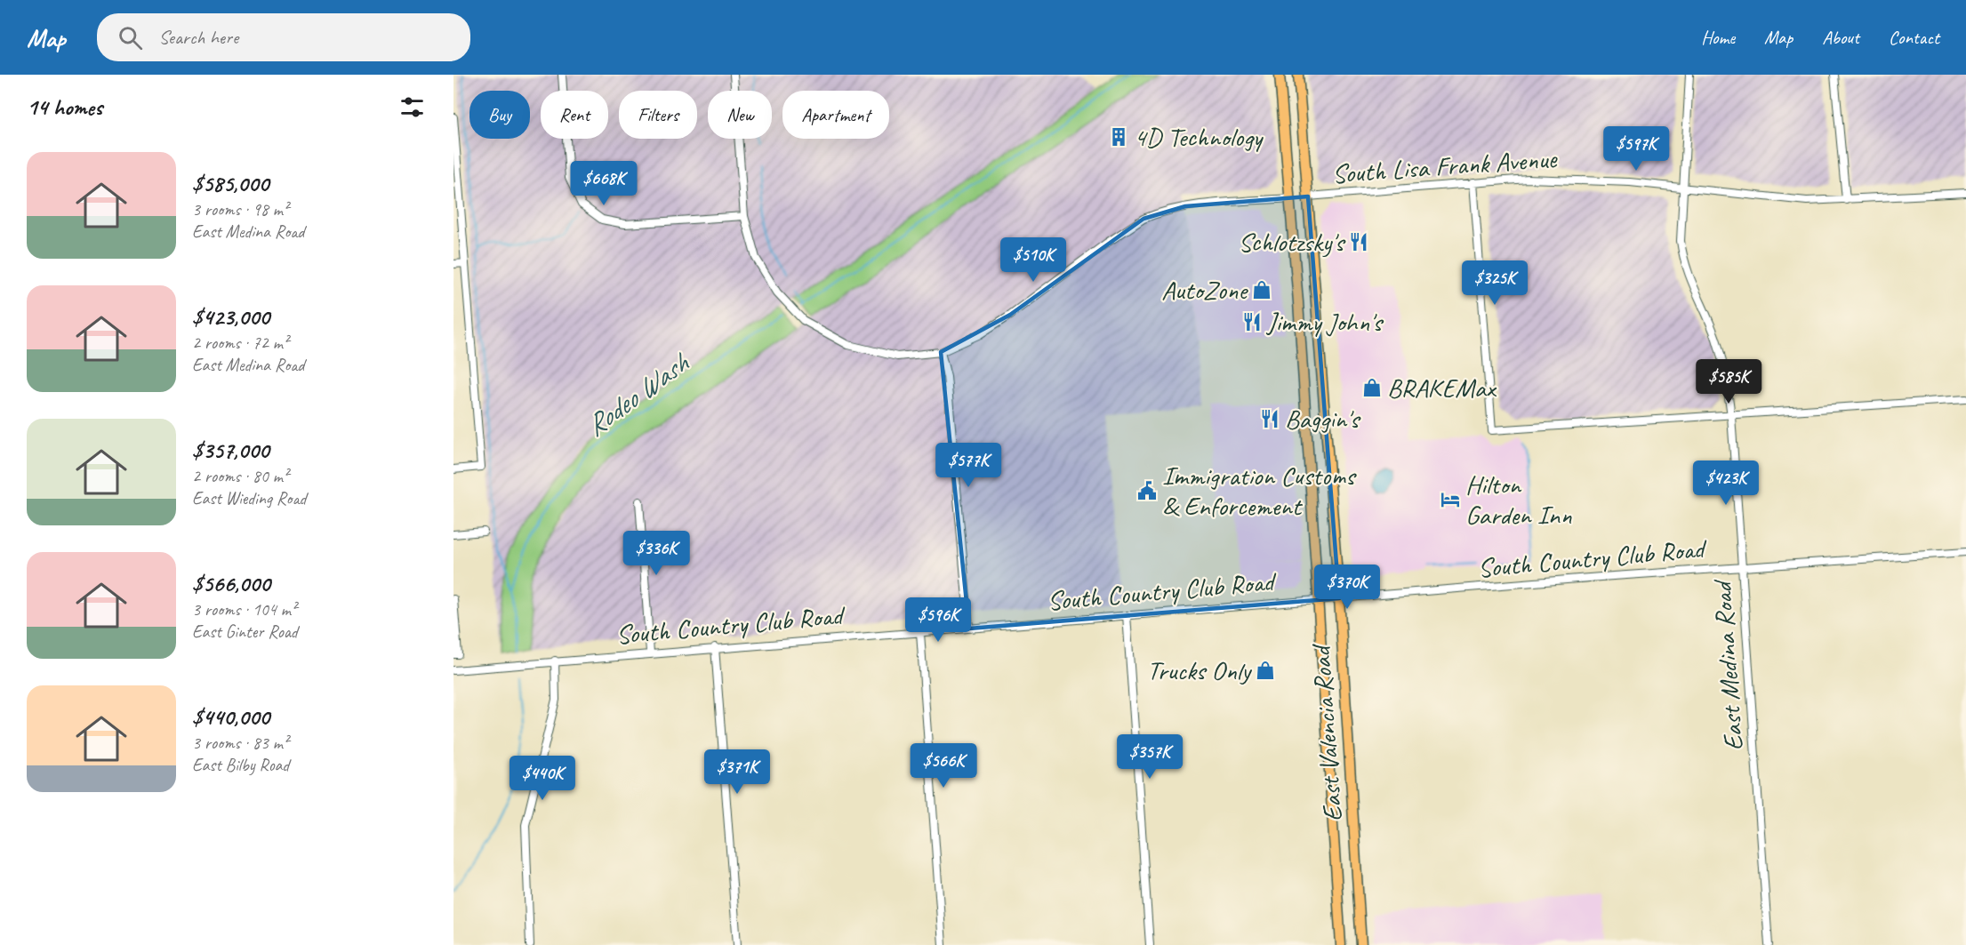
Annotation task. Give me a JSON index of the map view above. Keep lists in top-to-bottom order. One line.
{"streets":{"main road":["East Valencia Road"],"street":["South Lisa Frank Avenue","South Country Club Road","East Medina Road"]},"crossings":[["South Lisa Frank Avenue","East Medina Road"],["South Lisa Frank Avenue","East Valencia Road"],["South Country Club Road","East Medina Road"],["South Country Club Road","East Valencia Road"]],"water":["Rodeo Wash"],"places":{"building":["4D Technology"],"restaurant":["Schlotzsky's","Jimmy John's","Baggin's"],"shop":["AutoZone","BRAKEMax","Trucks Only"],"public building":["Immigration Customs & Enforcement"],"hotel":["Hilton Garden Inn"]},"page":{"header":"Map","search":"Search here","nav":["Home","Map","About","Contact"],"heading":"14 homes","chip":["Buy","Rent","Filters","New","Apartment"],"price":["$597K","$668K","$510K","$325K","$585K","$577K","$423K","$336K","$370K","$596K","$357K","$566K","$371K","$440K"],"list":[{"name":"$585,000","note":"3 rooms · 98 m² · East Medina Road"},{"name":"$423,000","note":"2 rooms · 72 m² · East Medina Road"},{"name":"$357,000","note":"2 rooms · 80 m² · East Wieding Road"},{"name":"$566,000","note":"3 rooms · 104 m² · East Ginter Road"},{"name":"$440,000","note":"3 rooms · 83 m² · East Bilby Road"}]}}
